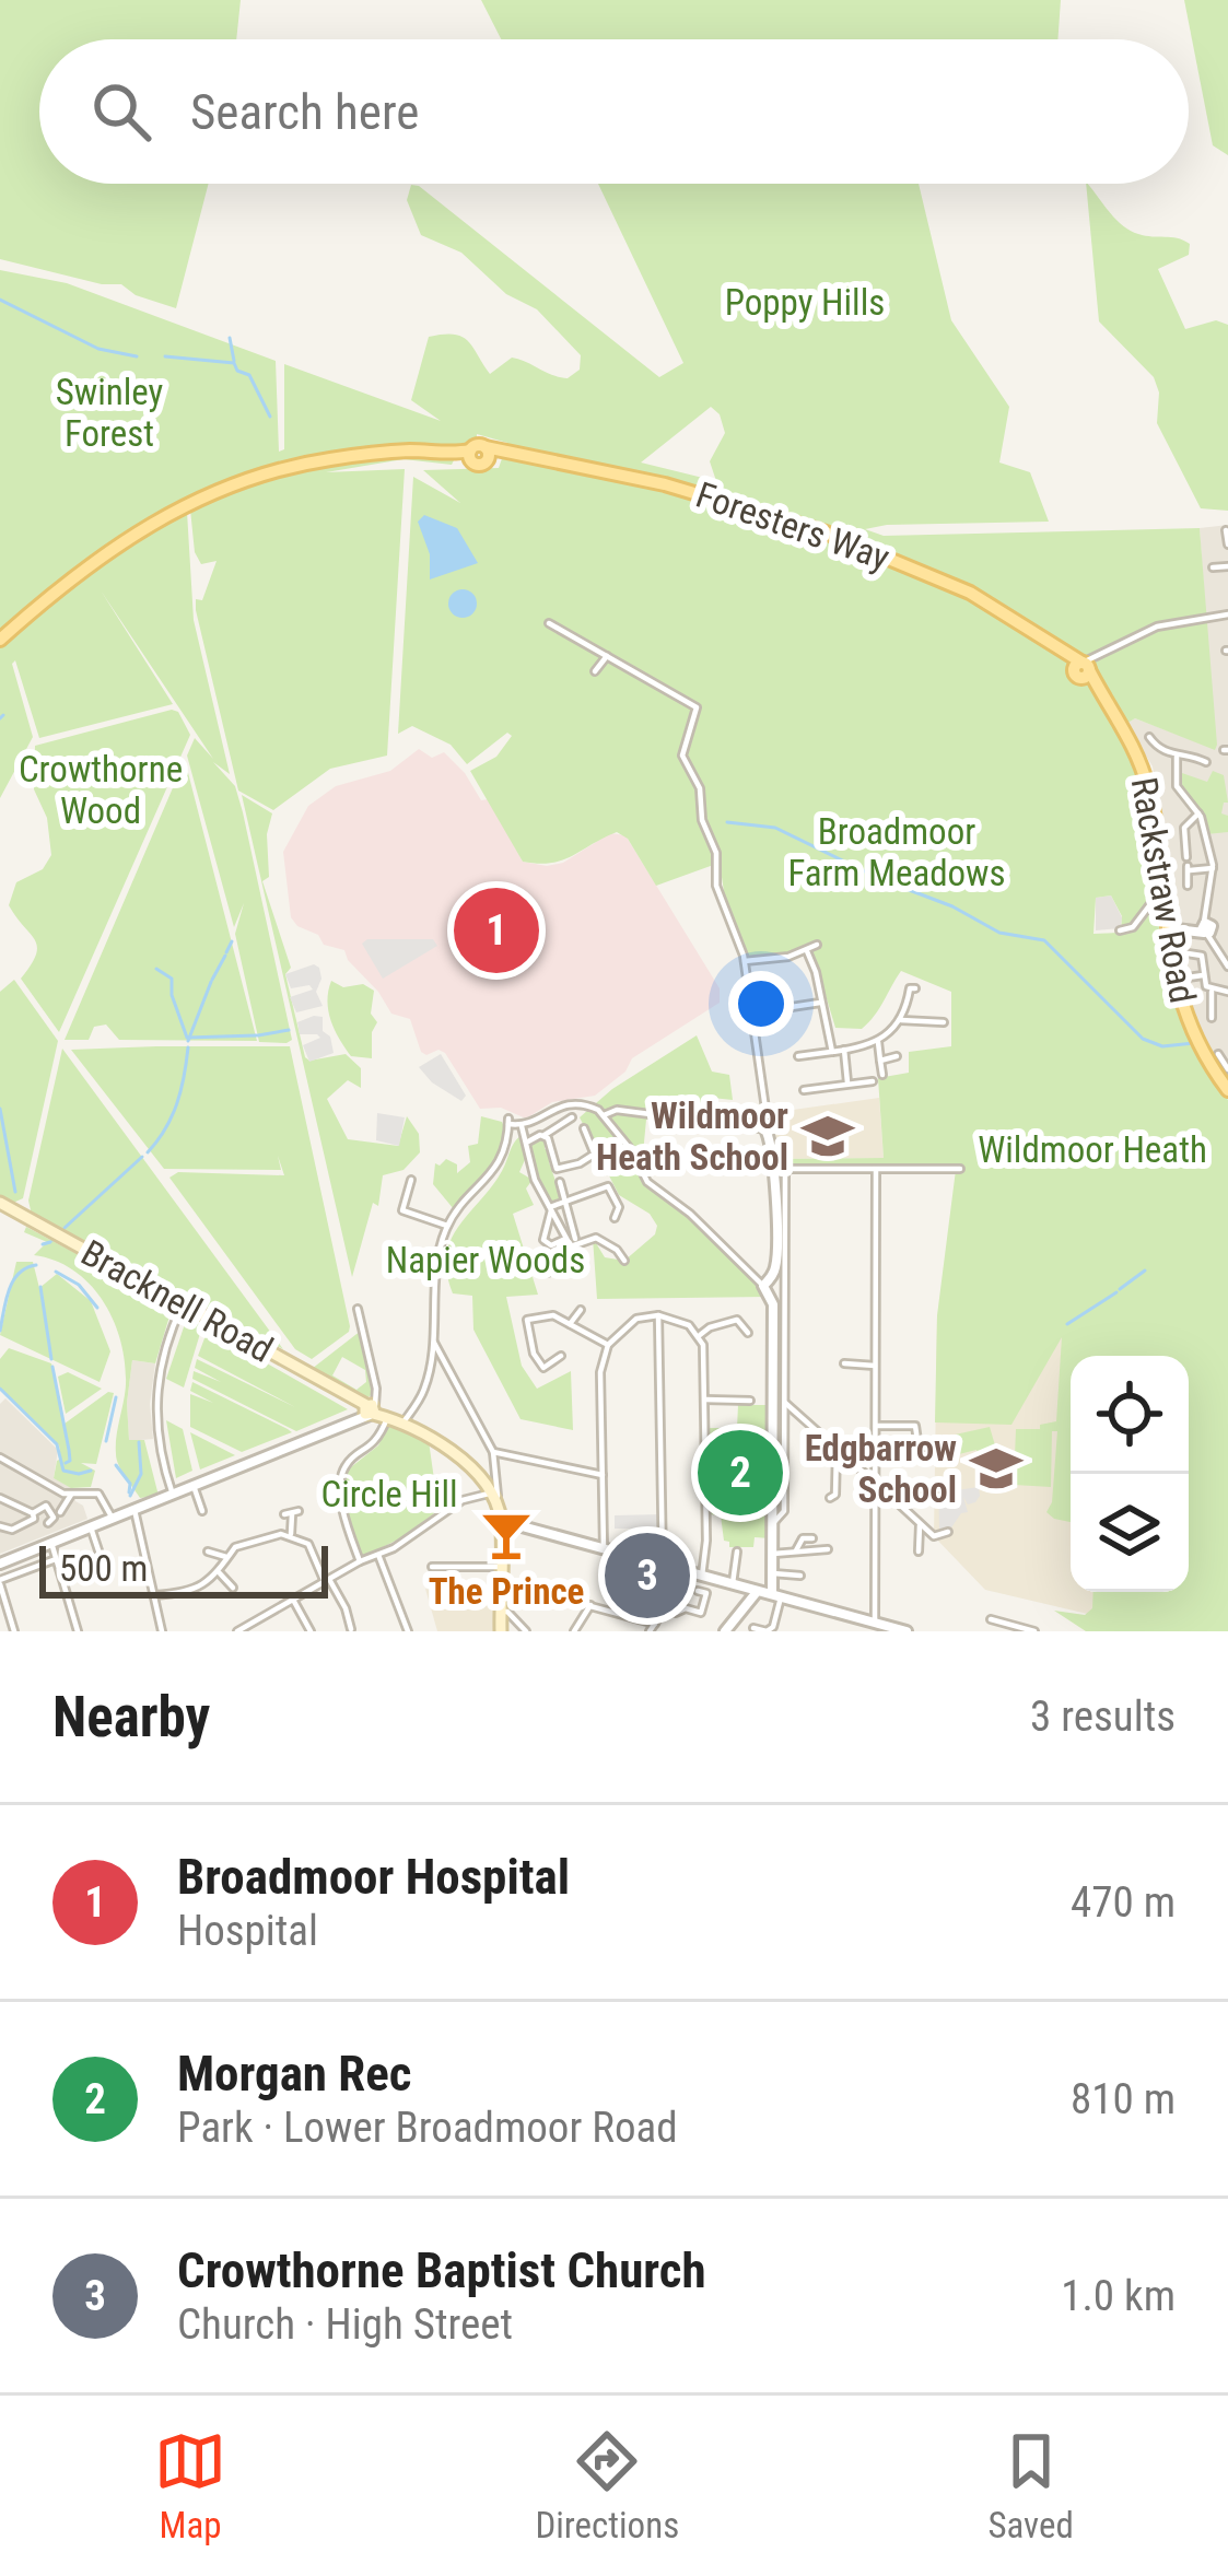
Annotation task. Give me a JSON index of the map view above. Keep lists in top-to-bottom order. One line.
{"streets":{"main road":["Foresters Way","Rackstraw Road","Bracknell Road"]},"crossings":[["Foresters Way","Rackstraw Road"]],"parks":["Poppy Hills","Swinley Forest","Crowthorne Wood","Broadmoor Farm Meadows","Wildmoor Heath","Napier Woods","Circle Hill"],"places":{"school or university":["Wildmoor Heath School","Edgbarrow School"],"bar":["The Prince"]},"scale_bar":"500 m","page":{"search":"Search here","pins":["1","2","3"],"scale":"500 m","heading":["Nearby","3 results"],"list":[{"mark":"1","name":"Broadmoor Hospital","note":"Hospital","value":"470 m"},{"mark":"2","name":"Morgan Rec","note":"Park · Lower Broadmoor Road","value":"810 m"},{"mark":"3","name":"Crowthorne Baptist Church","note":"Church · High Street","value":"1.0 km"}],"nav":["Map","Directions","Saved"]}}
